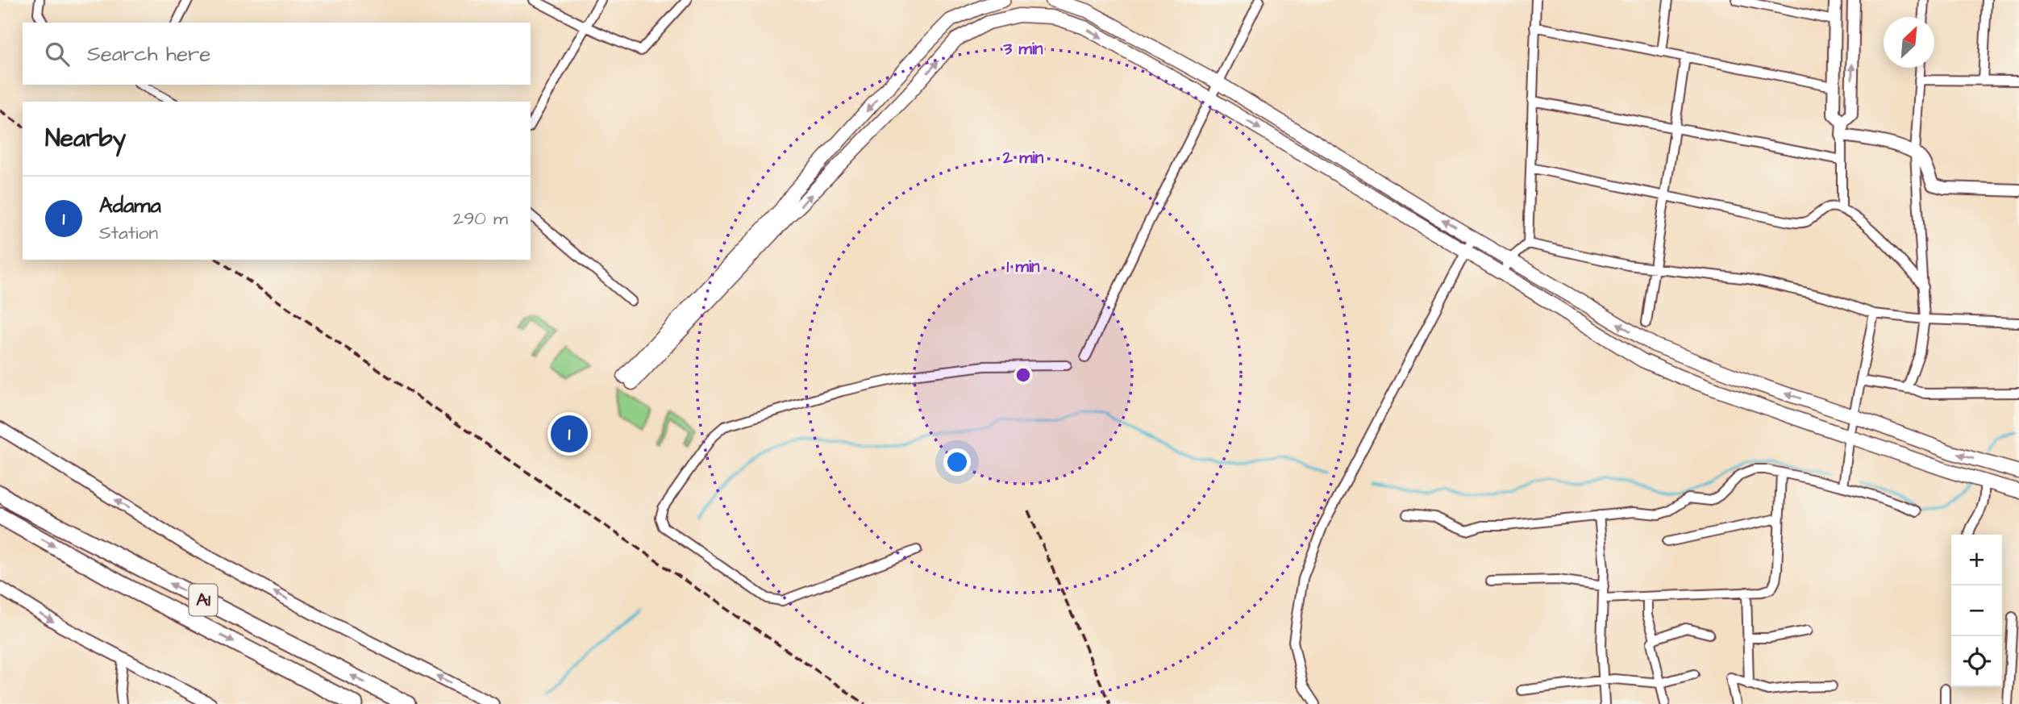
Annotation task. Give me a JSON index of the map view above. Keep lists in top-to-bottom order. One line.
{"streets":{"highway":["A1"]},"north":"top right","page":{"search":"Search here","heading":"Nearby","list":[{"mark":"1","name":"Adama","note":"Station","value":"290 m"}],"pins":"1","map_buttons":["+","−"]},"rings":["3 min","2 min","1 min"]}
